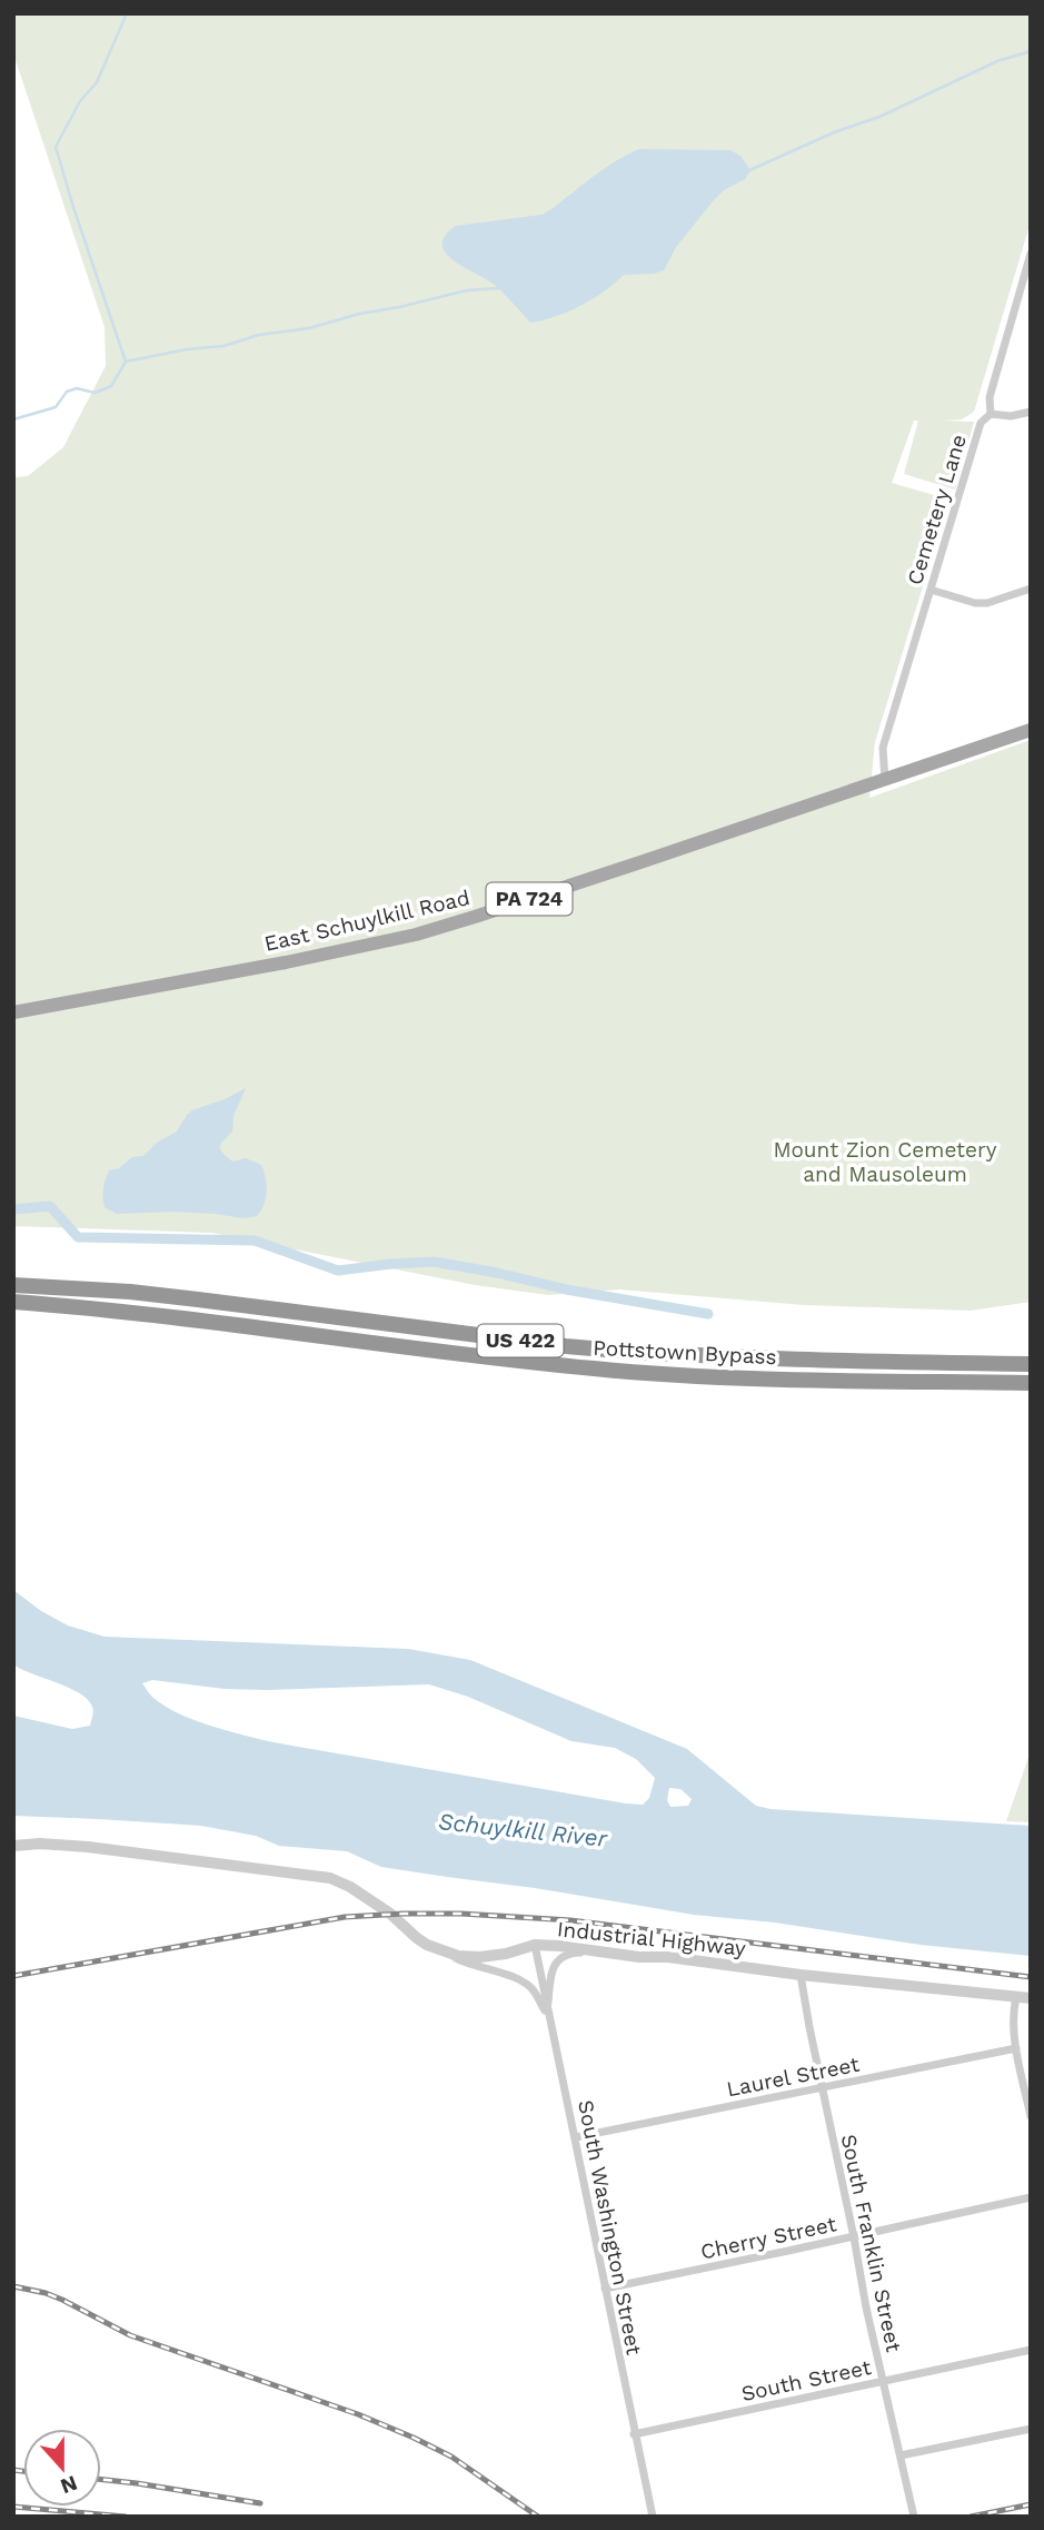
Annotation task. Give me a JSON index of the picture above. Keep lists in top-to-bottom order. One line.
{"streets":{"highway":["US 422","Pottstown Bypass"],"main road":["PA 724","East Schuylkill Road"],"street":["Cemetery Lane","Industrial Highway","Laurel Street","South Washington Street","Cherry Street","South Franklin Street","South Street"]},"crossings":[["Cemetery Lane","East Schuylkill Road"],["Industrial Highway","South Washington Street"],["Industrial Highway","South Franklin Street"],["Laurel Street","South Washington Street"],["Laurel Street","South Franklin Street"],["South Washington Street","Cherry Street"],["South Washington Street","South Street"],["Cherry Street","South Franklin Street"],["South Franklin Street","South Street"]],"water":["Schuylkill River"],"parks":["Mount Zion Cemetery and Mausoleum"],"north":"bottom"}
